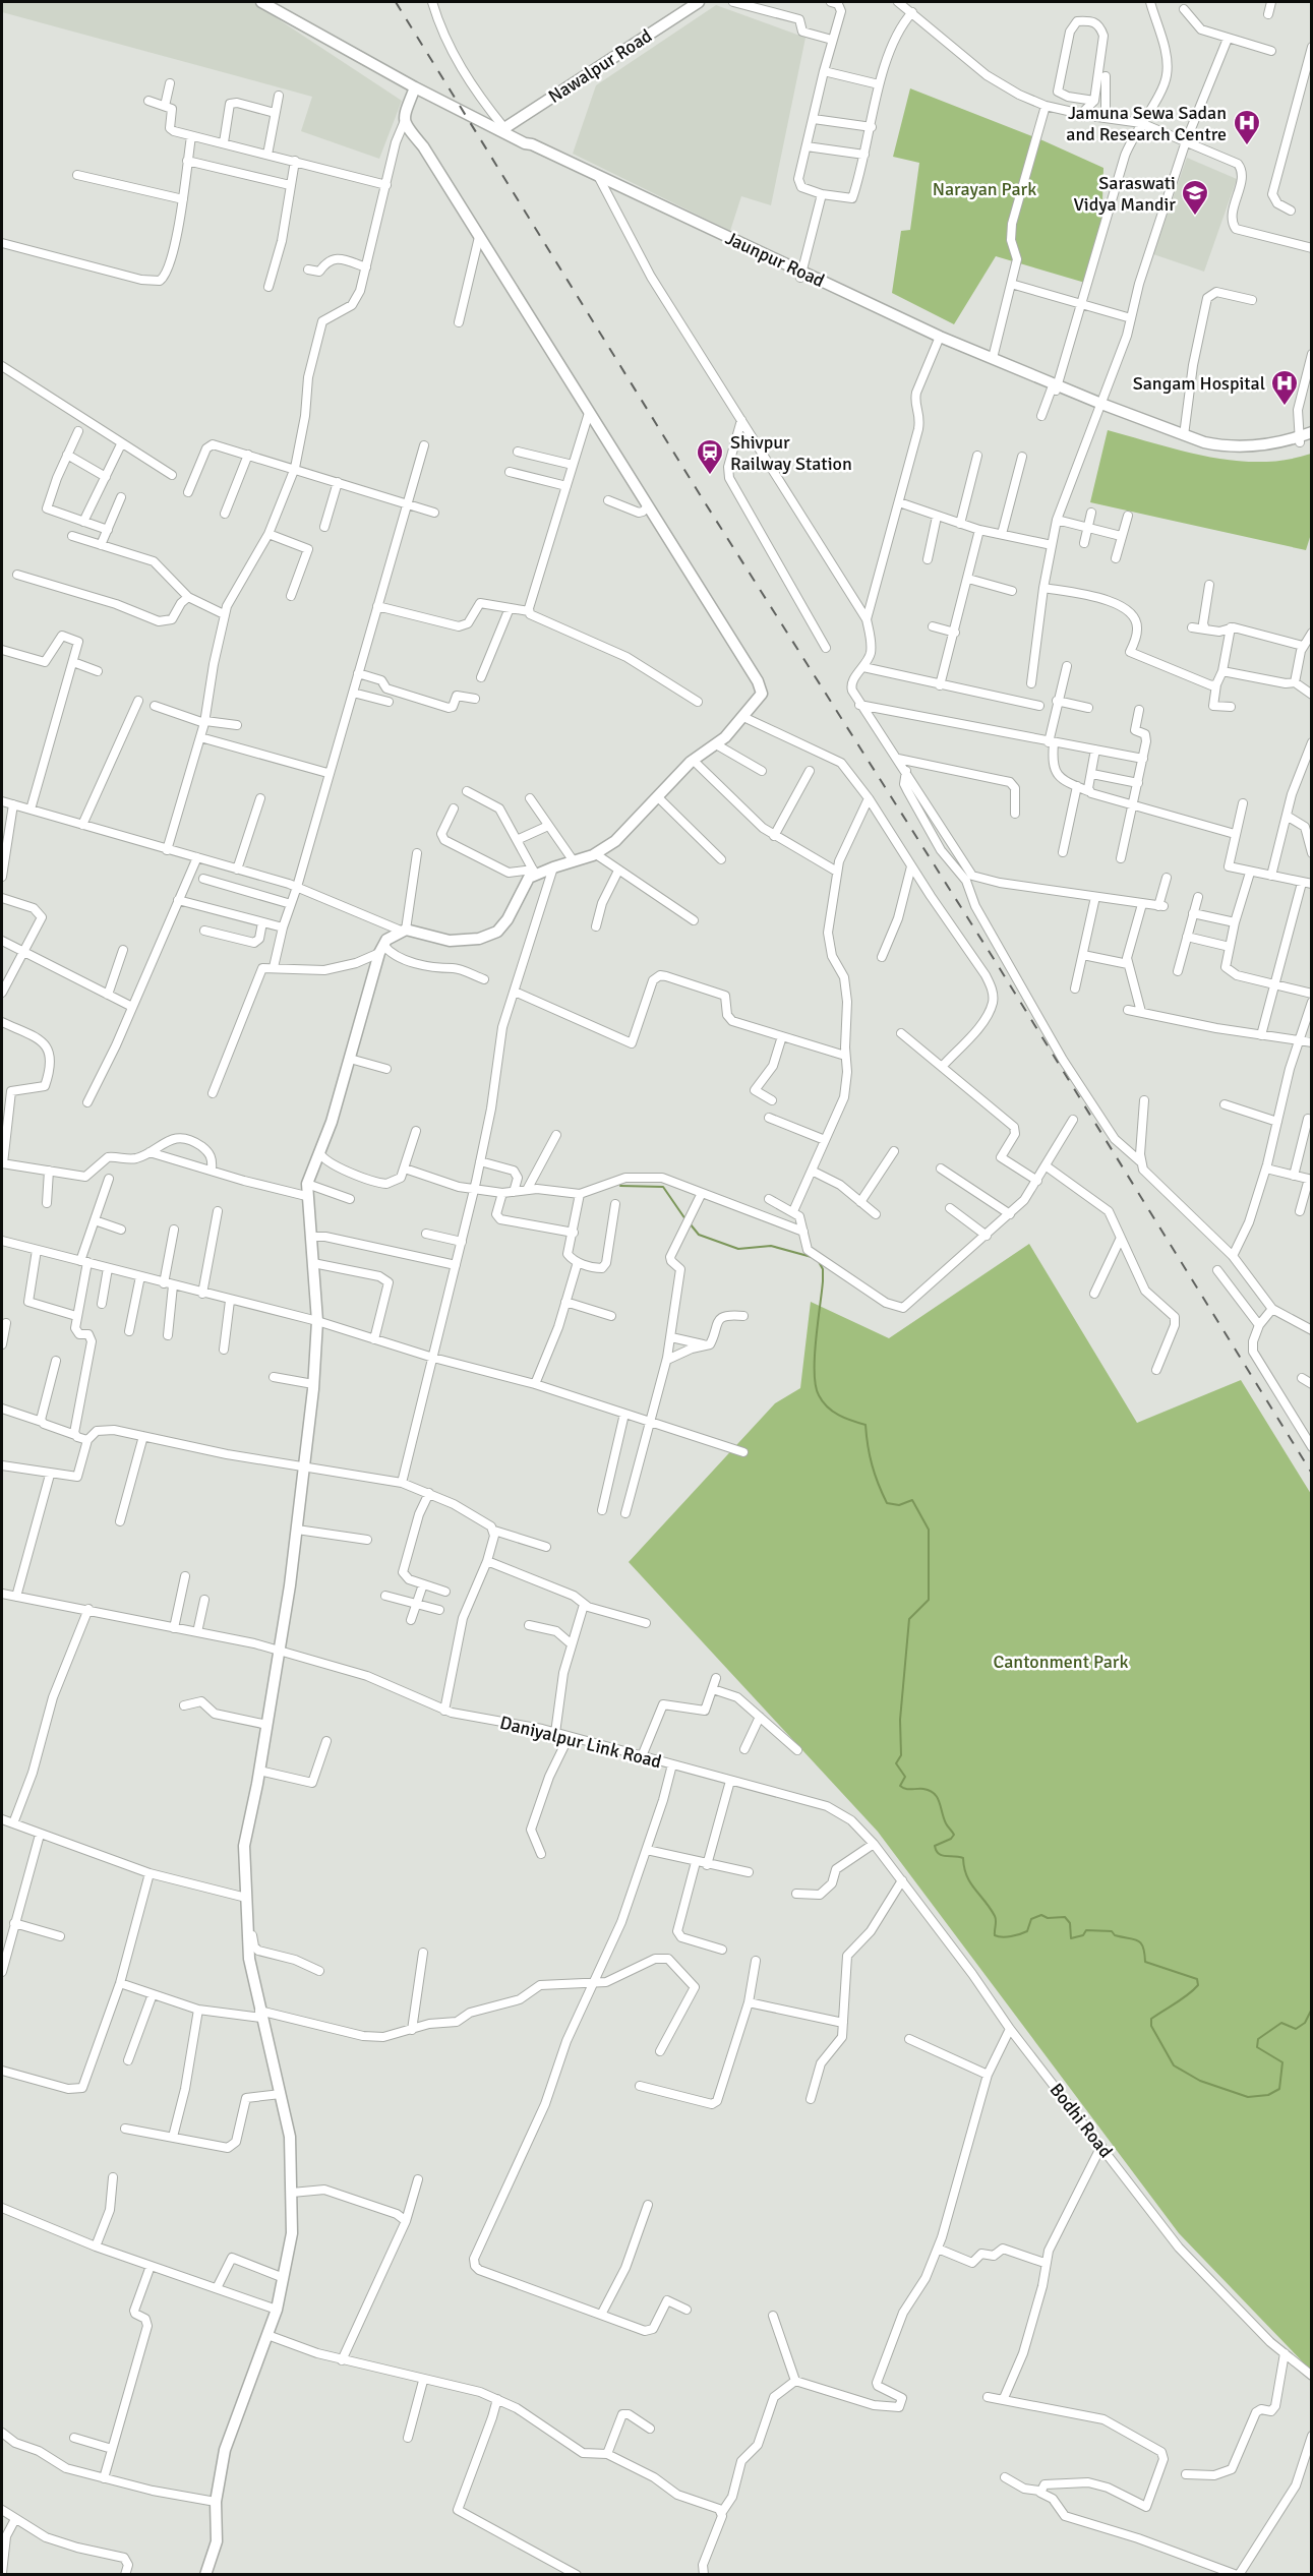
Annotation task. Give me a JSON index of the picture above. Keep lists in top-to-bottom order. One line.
{"streets":{"street":["Nawalpur Road","Daniyalpur Link Road","Bodhi Road"]},"crossings":[["Daniyalpur Link Road","Bodhi Road"]],"parks":["Narayan Park","Cantonment Park"],"places":{"hospital":["Jamuna Sewa Sadan and Research Centre","Sangam Hospital"],"school or university":["Saraswati Vidya Mandir"],"station":["Shivpur Railway Station"]}}
